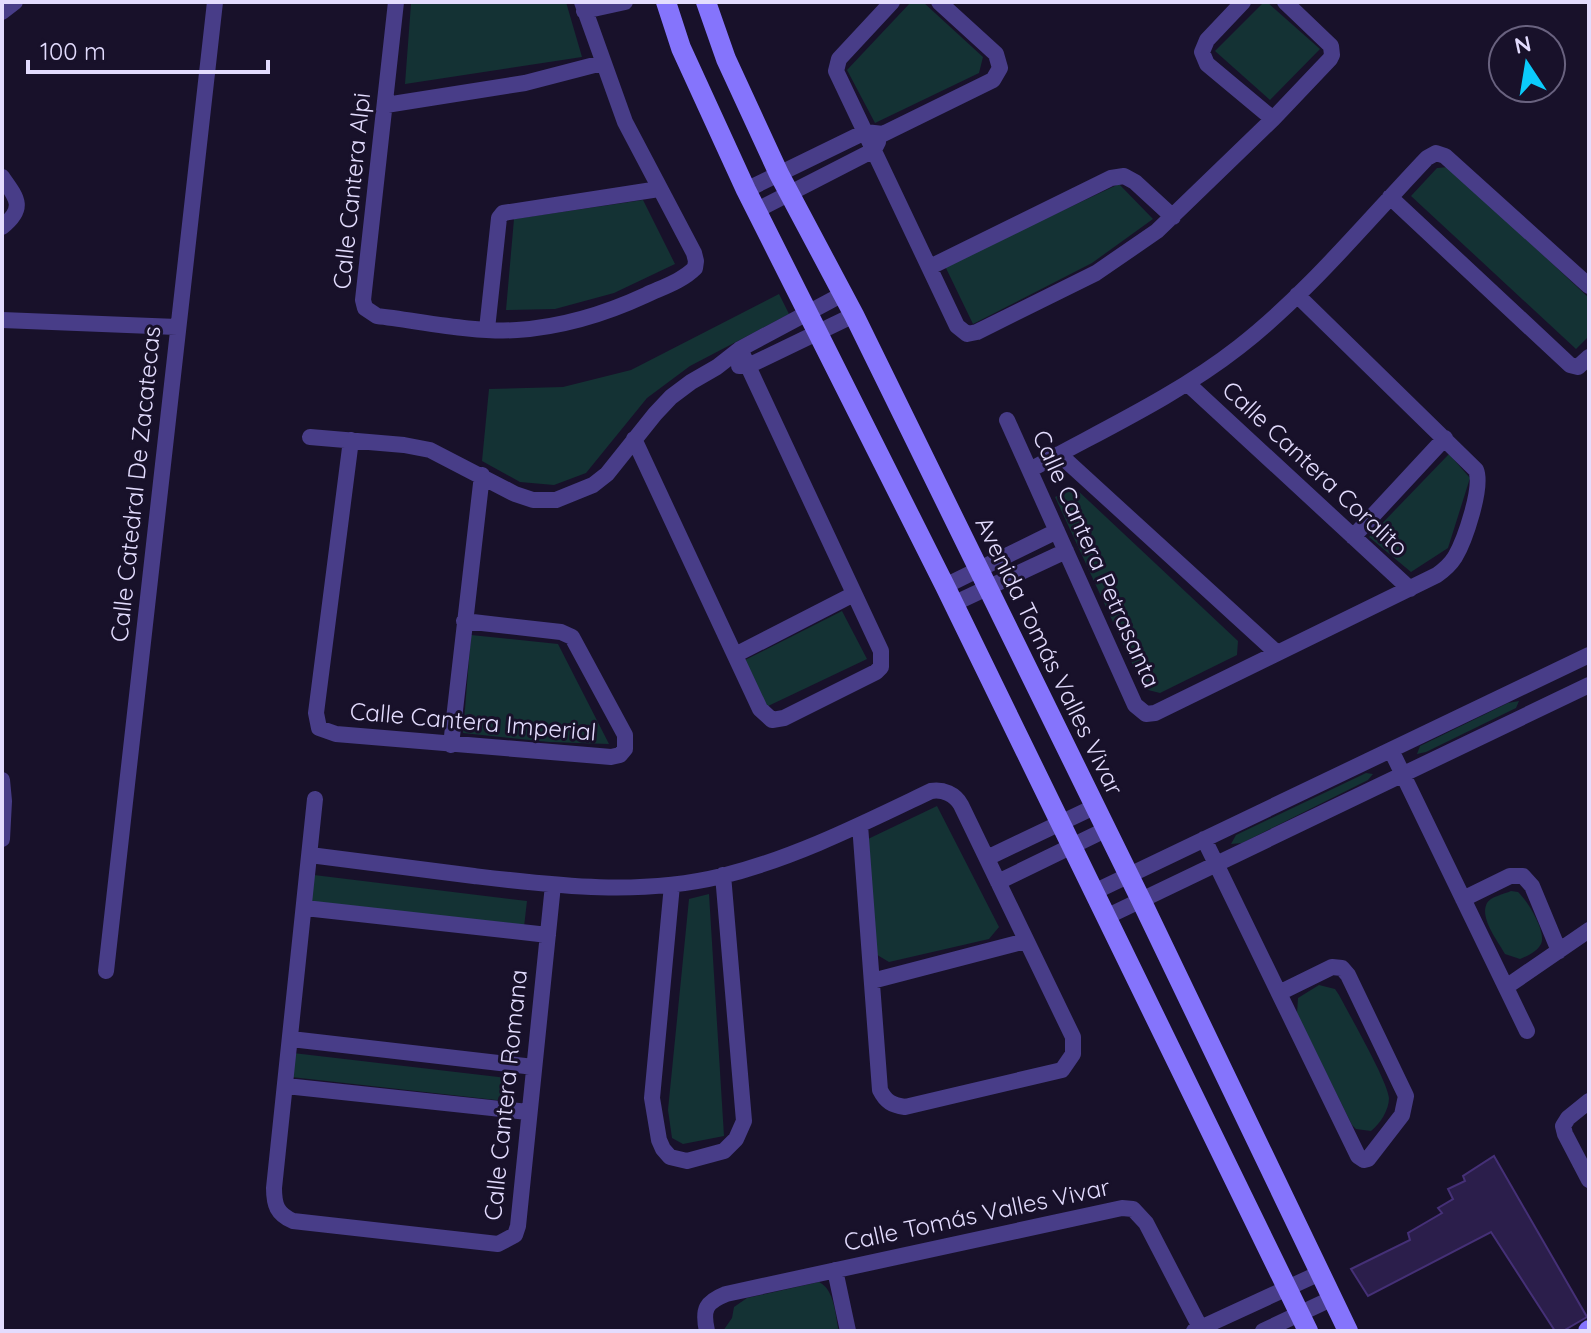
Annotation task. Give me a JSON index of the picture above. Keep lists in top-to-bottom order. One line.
{"streets":{"main road":["Avenida Tomás Valles Vivar"],"street":["Calle Cantera Alpi","Calle Cantera Coralito","Calle Catedral De Zacatecas","Calle Cantera Petrasanta","Calle Cantera Imperial","Calle Cantera Romana","Calle Tomás Valles Vivar"]},"crossings":[["Calle Cantera Coralito","Calle Cantera Petrasanta"],["Avenida Tomás Valles Vivar","Calle Tomás Valles Vivar"]],"scale_bar":"100 m","north":"top"}
